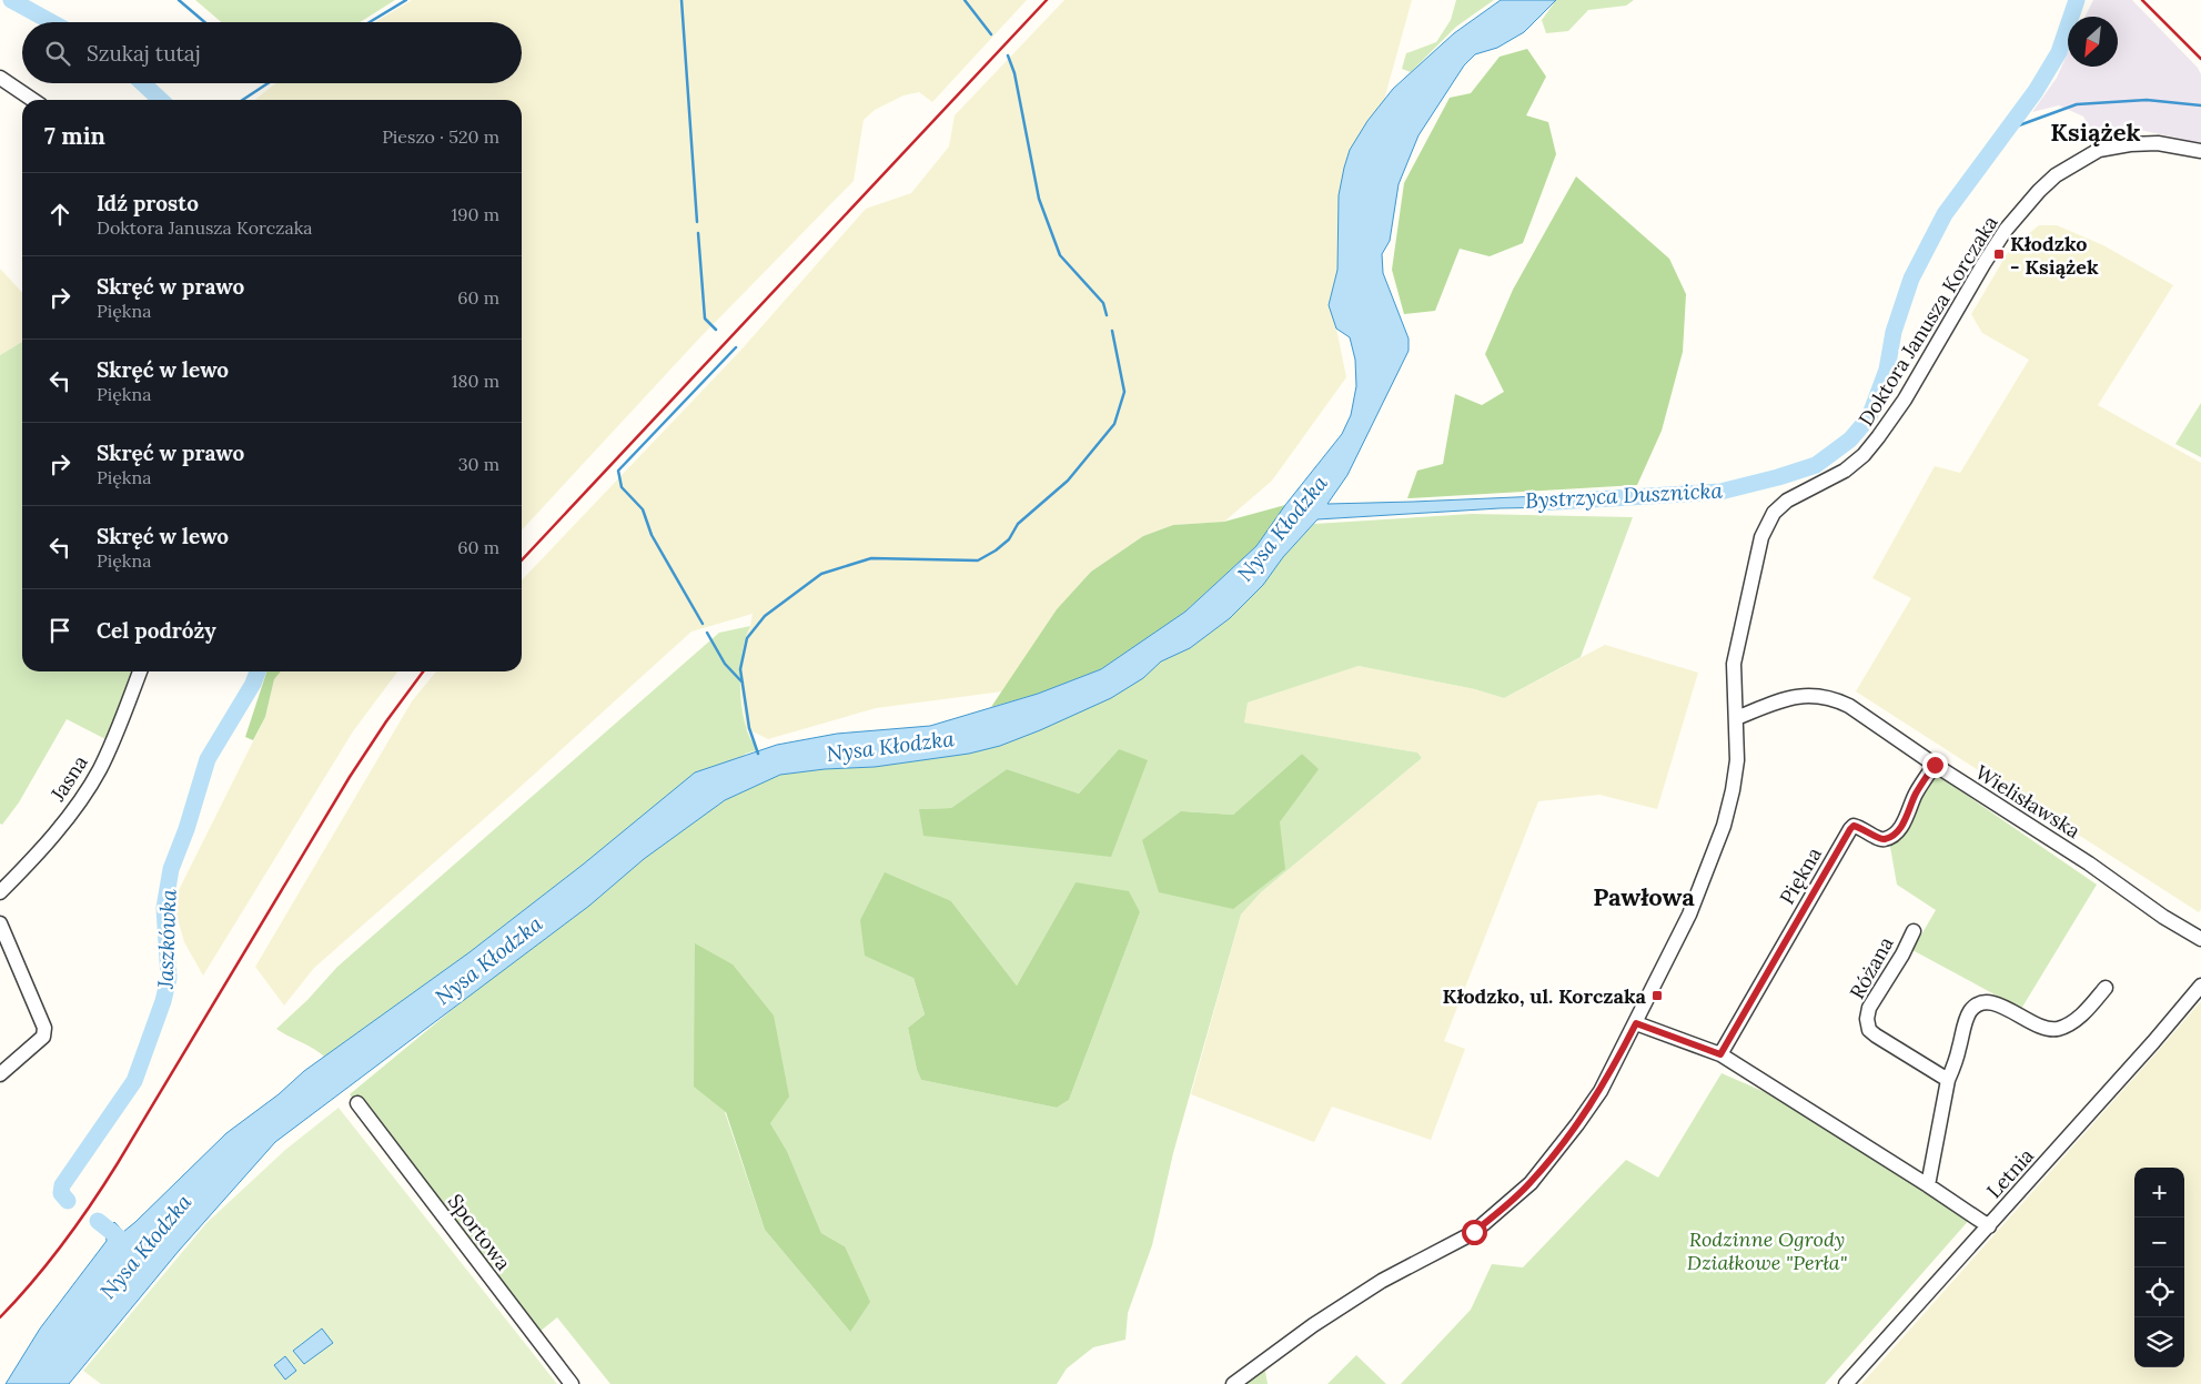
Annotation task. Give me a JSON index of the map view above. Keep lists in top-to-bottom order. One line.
{"streets":{"street":["Doktora Janusza Korczaka","Jasna","Wielisławska","Piękna","Różana","Letnia","Sportowa"]},"crossings":[["Doktora Janusza Korczaka","Wielisławska"],["Wielisławska","Piękna"]],"districts":["Książek","Pawłowa"],"water":["Bystrzyca Dusznicka","Nysa Kłodzka","Jaszkówka"],"parks":["Rodzinne Ogrody Działkowe \"Perła\""],"places":{"transit":["Kłodzko - Książek","Kłodzko, ul. Korczaka"]},"north":"bottom left","page":{"search":"Szukaj tutaj","heading":["7 min","Pieszo · 520 m"],"list":[["Idź prosto","Doktora Janusza Korczaka","190 m"],["Skręć w prawo","Piękna","60 m"],["Skręć w lewo","Piękna","180 m"],["Skręć w prawo","Piękna","30 m"],["Skręć w lewo","Piękna","60 m"],"Cel podróży"],"map_buttons":["+","−"]}}
